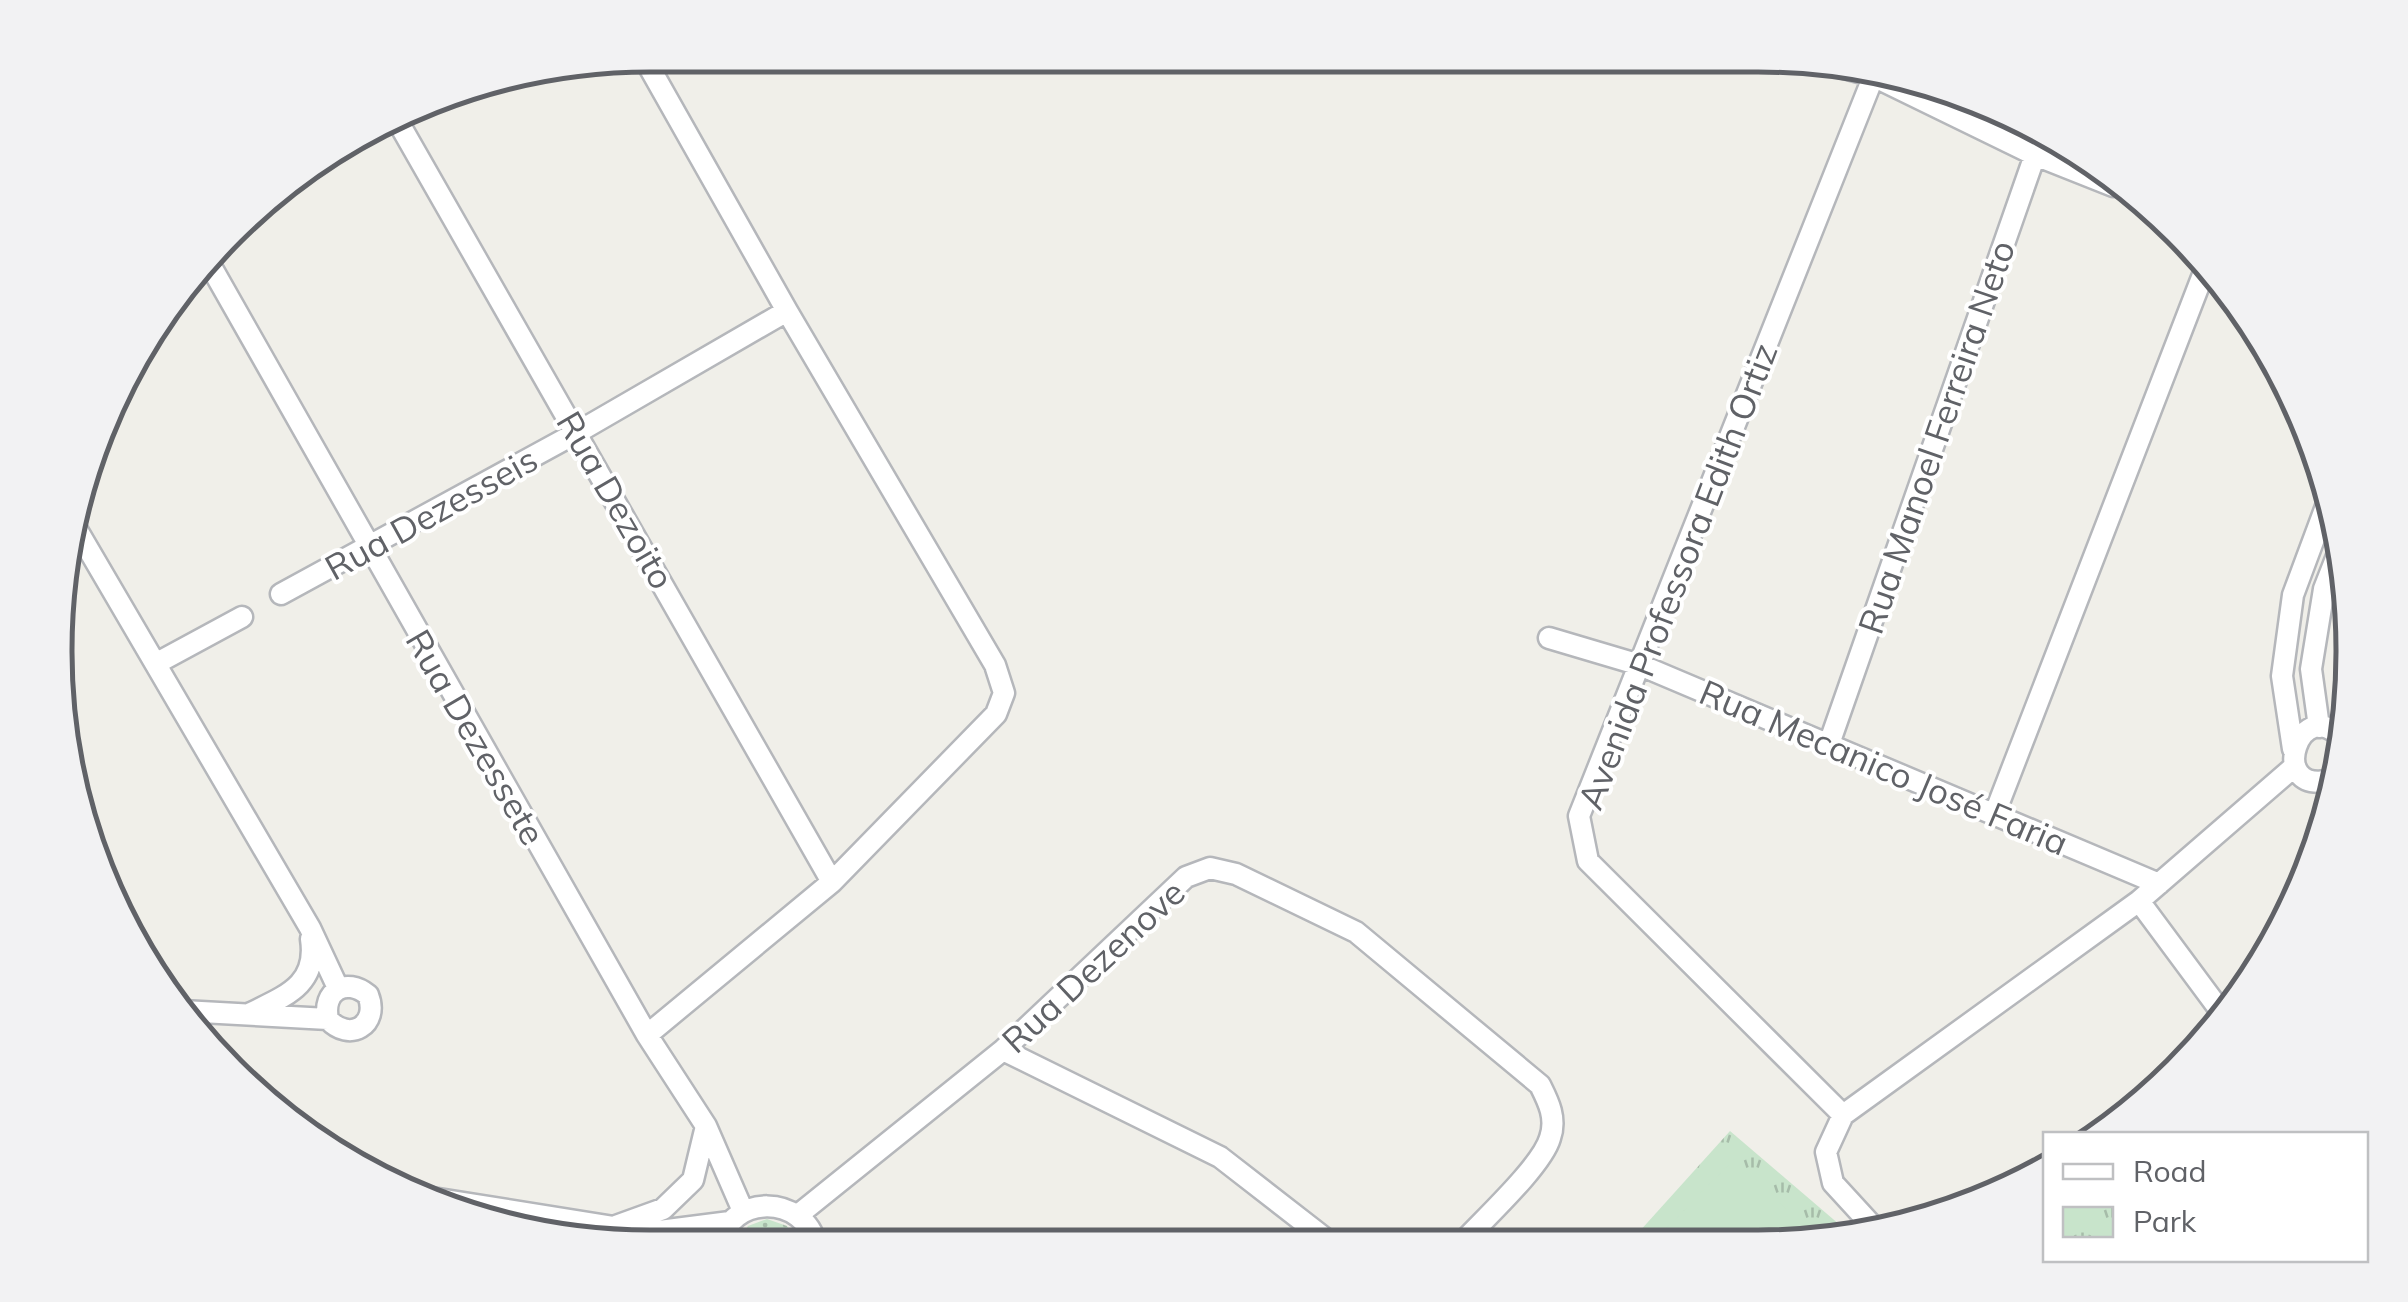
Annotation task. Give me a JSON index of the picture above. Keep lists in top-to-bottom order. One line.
{"streets":{"street":["Rua Manoel Ferreira Neto","Rua Dezoito","Rua Dezesseis","Avenida Professora Edith Ortiz","Rua Dezessete","Rua Mecanico José Faria","Rua Dezenove"]},"crossings":[["Rua Manoel Ferreira Neto","Rua Mecanico José Faria"],["Rua Dezoito","Rua Dezesseis"],["Rua Dezesseis","Rua Dezessete"],["Avenida Professora Edith Ortiz","Rua Mecanico José Faria"]],"legend":["Road","Park"]}
